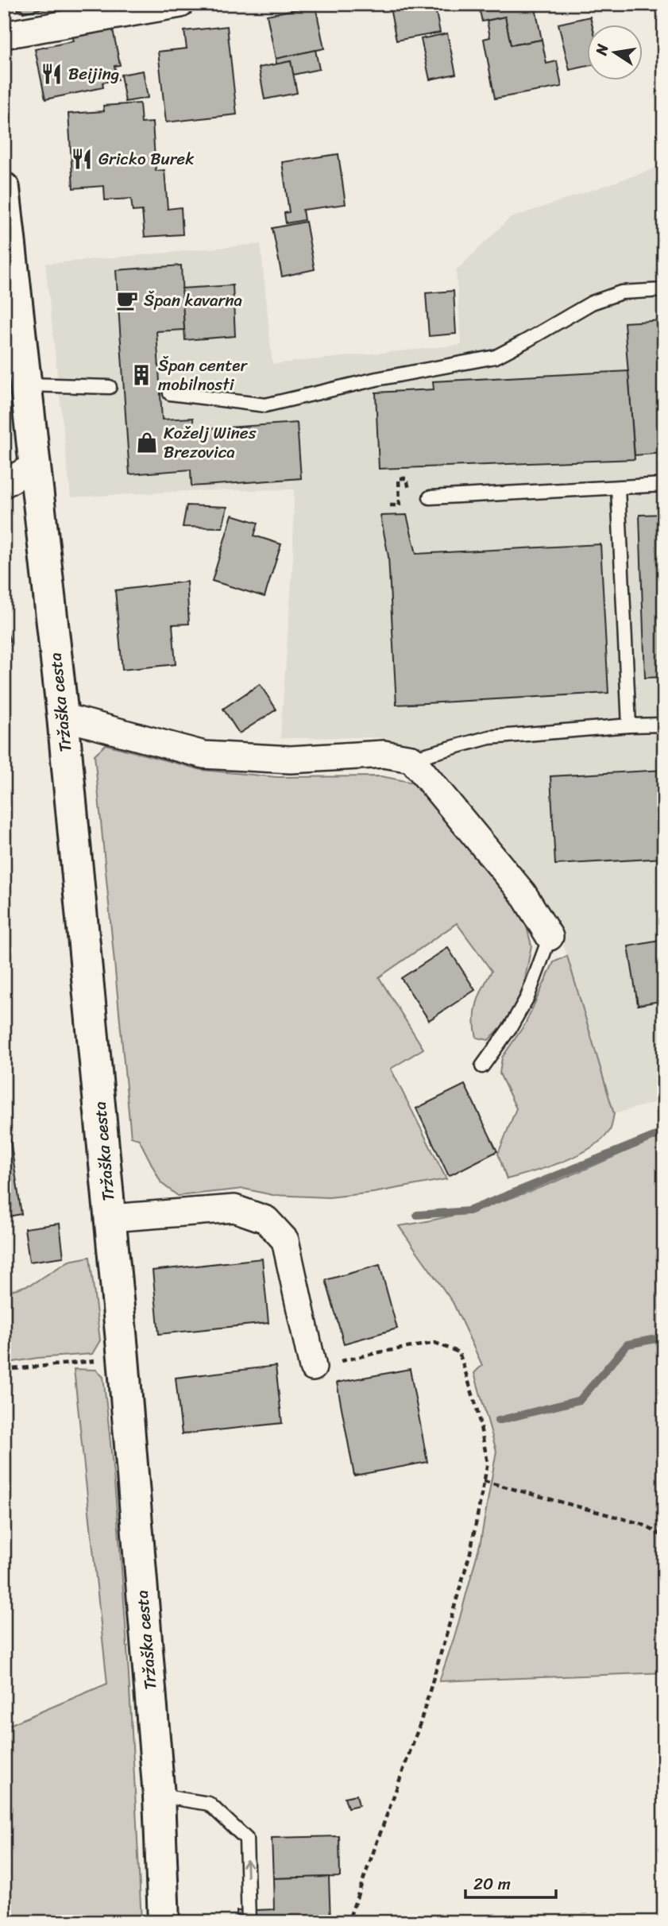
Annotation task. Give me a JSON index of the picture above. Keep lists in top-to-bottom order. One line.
{"streets":{"main road":["Tržaška cesta"]},"places":{"restaurant":["Beijing","Gricko Burek"],"cafe":["Špan kavarna"],"building":["Špan center mobilnosti"],"shop":["Koželj Wines Brezovica"]},"scale_bar":"20 m","north":"left"}
